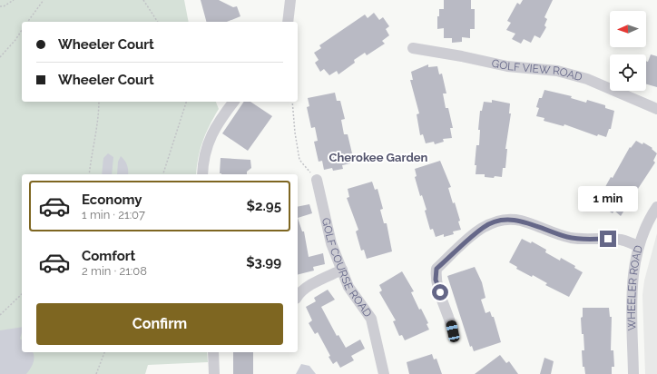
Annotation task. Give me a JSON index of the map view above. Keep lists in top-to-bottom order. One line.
{"streets":{"street":["GOLF VIEW ROAD","GOLF COURSE ROAD","WHEELER ROAD"]},"districts":["Cherokee Garden"],"north":"left","page":{"banner":["Wheeler Court","Wheeler Court"],"list":[{"name":"Economy","note":"1 min · 21:07","value":"$2.95"},{"name":"Comfort","note":"2 min · 21:08","value":"$3.99"}],"bubble":"1 min","buttons":"Confirm"}}
